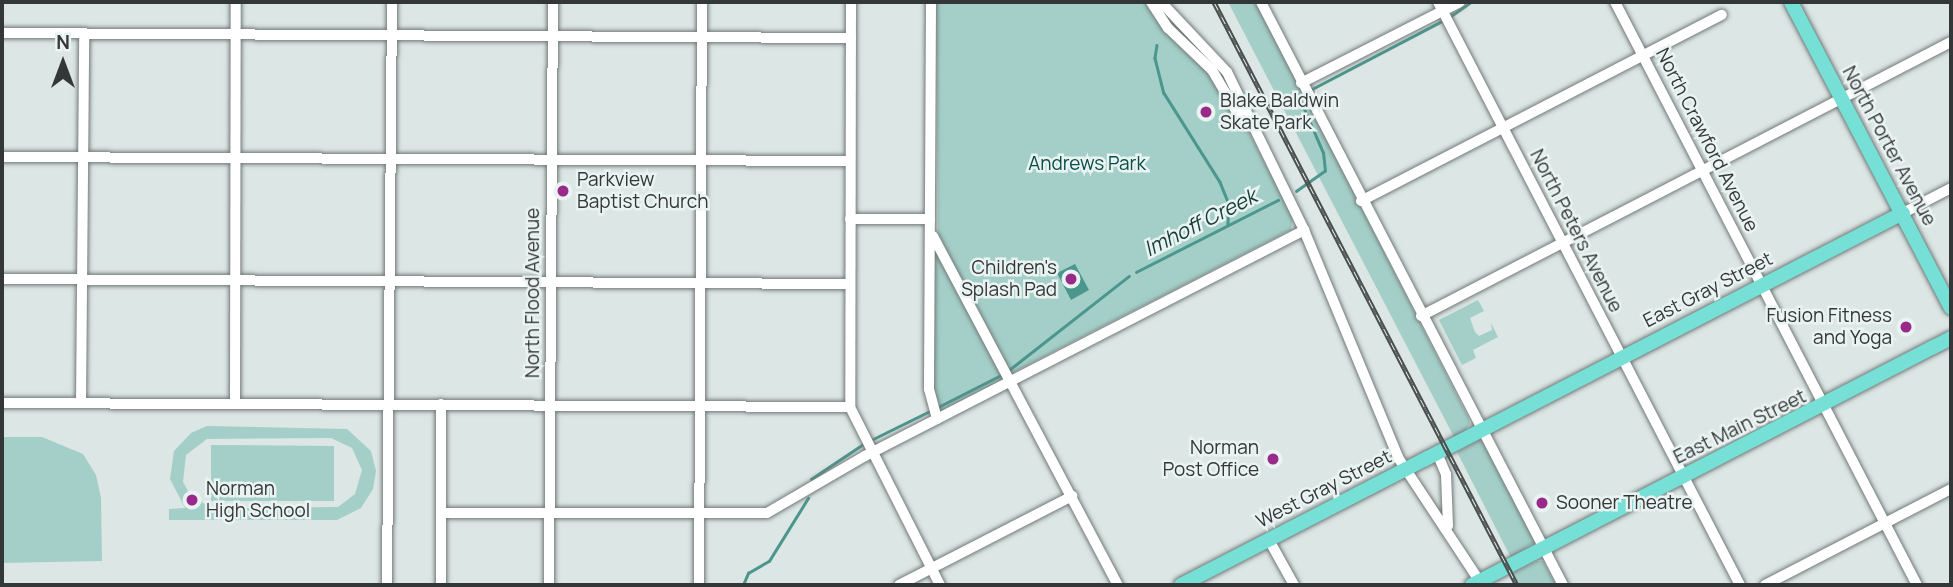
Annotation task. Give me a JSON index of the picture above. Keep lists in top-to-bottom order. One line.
{"streets":{"main road":["North Porter Avenue","East Gray Street","East Main Street","West Gray Street"],"street":["North Crawford Avenue","North Peters Avenue","North Flood Avenue"]},"crossings":[["North Crawford Avenue","East Gray Street"],["North Crawford Avenue","East Main Street"],["North Porter Avenue","East Gray Street"],["North Peters Avenue","East Gray Street"],["North Peters Avenue","East Main Street"],["East Gray Street","West Gray Street"]],"water":["Imhoff Creek"],"parks":["Andrews Park"],"places":["Blake Baldwin Skate Park","Parkview Baptist Church","Children's Splash Pad","Fusion Fitness and Yoga","Norman Post Office","Norman High School","Sooner Theatre"],"north":"top"}
